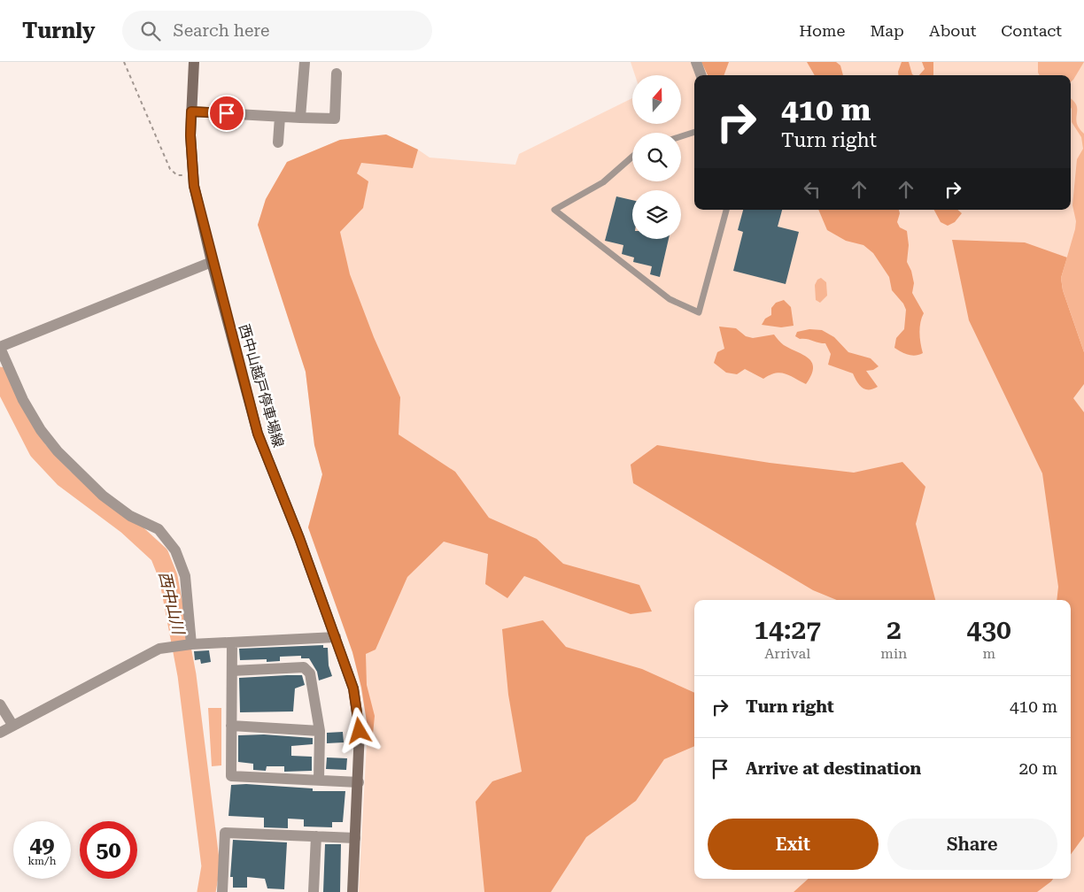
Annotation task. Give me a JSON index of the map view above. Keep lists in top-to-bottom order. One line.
{"streets":{"main road":["西中山越戸停車場線"]},"water":["西中山川"],"north":"top","page":{"header":"Turnly","search":"Search here","nav":["Home","Map","About","Contact"],"turn":["410 m","Turn right"],"eta":["14:27","Arrival","2","min","430","m"],"list":[{"name":"Turn right","value":"410 m"},{"name":"Arrive at destination","value":"20 m"}],"buttons":["Exit","Share"],"speed":"49 km/h","limit":"50"}}
